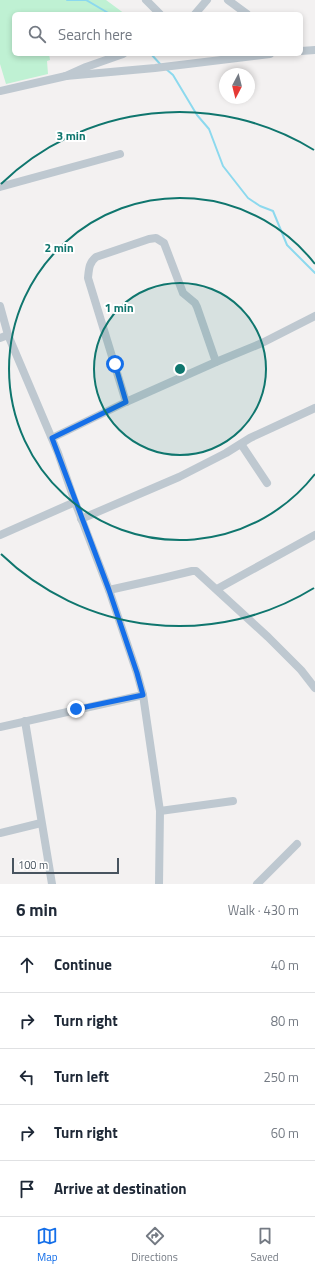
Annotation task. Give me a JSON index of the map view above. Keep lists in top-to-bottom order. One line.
{"scale_bar":"100 m","north":"bottom","page":{"search":"Search here","scale":"100 m","heading":["6 min","Walk · 430 m"],"list":[["Continue","40 m"],["Turn right","80 m"],["Turn left","250 m"],["Turn right","60 m"],"Arrive at destination"],"nav":["Map","Directions","Saved"]},"rings":["3 min","2 min","1 min"]}
